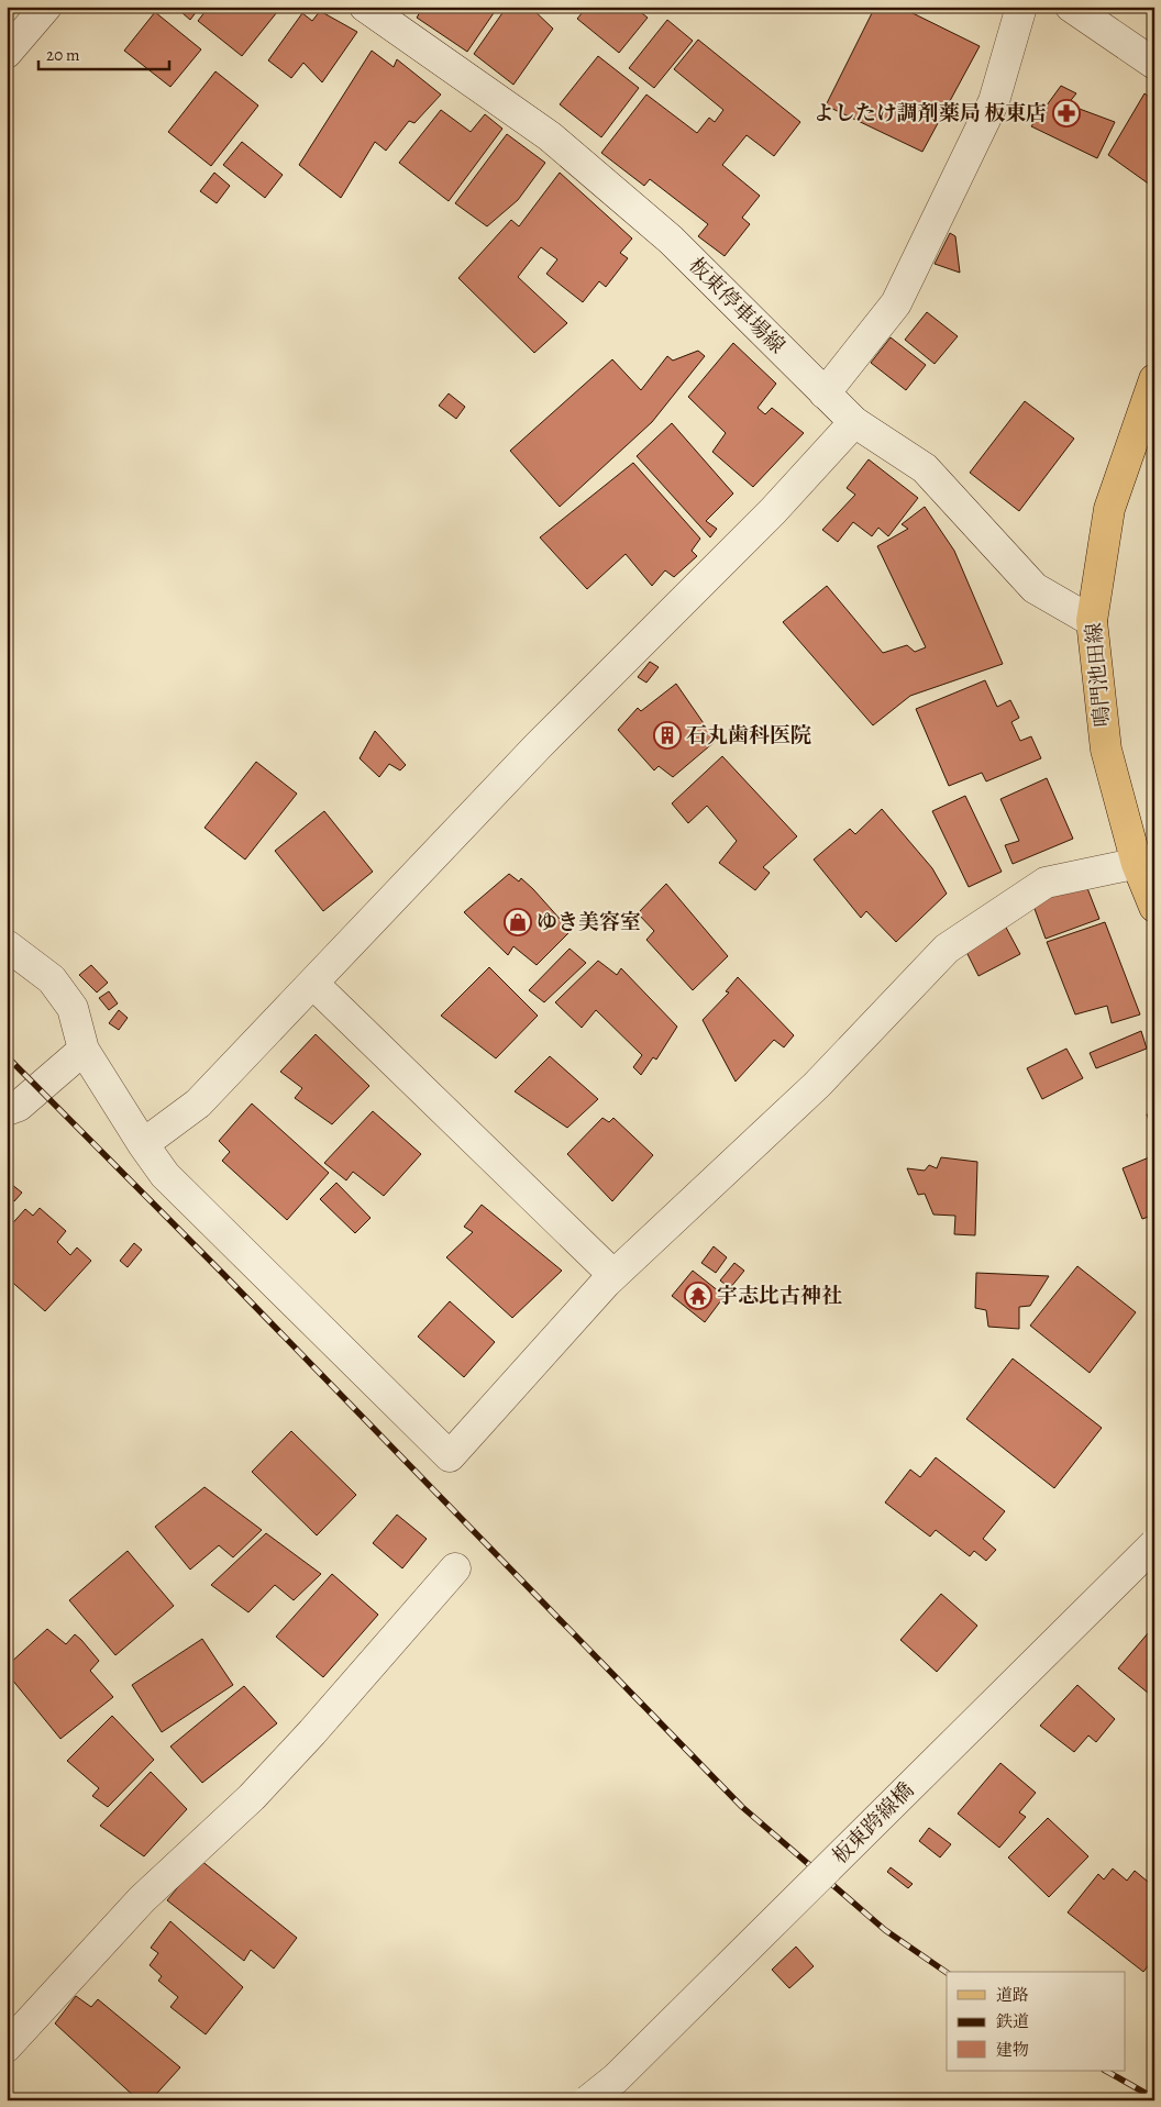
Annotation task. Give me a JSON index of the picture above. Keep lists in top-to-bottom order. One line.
{"streets":{"main road":["鳴門池田線"],"street":["板東停車場線","板東跨線橋"]},"crossings":[["板東停車場線","鳴門池田線"]],"places":{"pharmacy":["よしたけ調剤薬局 板東店"],"building":["石丸歯科医院"],"shop":["ゆき美容室"],"temple":["宇志比古神社"]},"legend":["道路","鉄道","建物"],"scale_bar":"20 m"}
